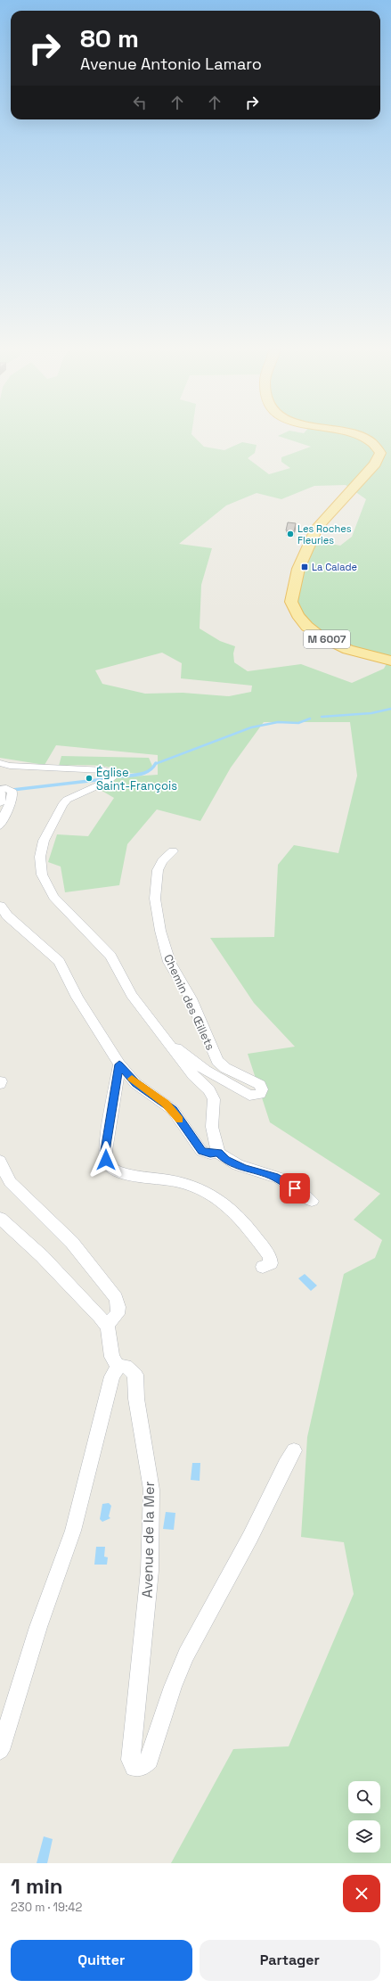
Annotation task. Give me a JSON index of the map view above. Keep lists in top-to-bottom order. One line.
{"streets":{"main road":["M 6007"],"street":["Chemin des Œillets","Avenue de la Mer"]},"places":{"other":["Les Roches Fleuries","Église Saint-François"],"transit":["La Calade"]},"page":{"turn":["80 m","Avenue Antonio Lamaro"],"heading":["1 min","230 m · 19:42"],"buttons":["Quitter","Partager"]}}
